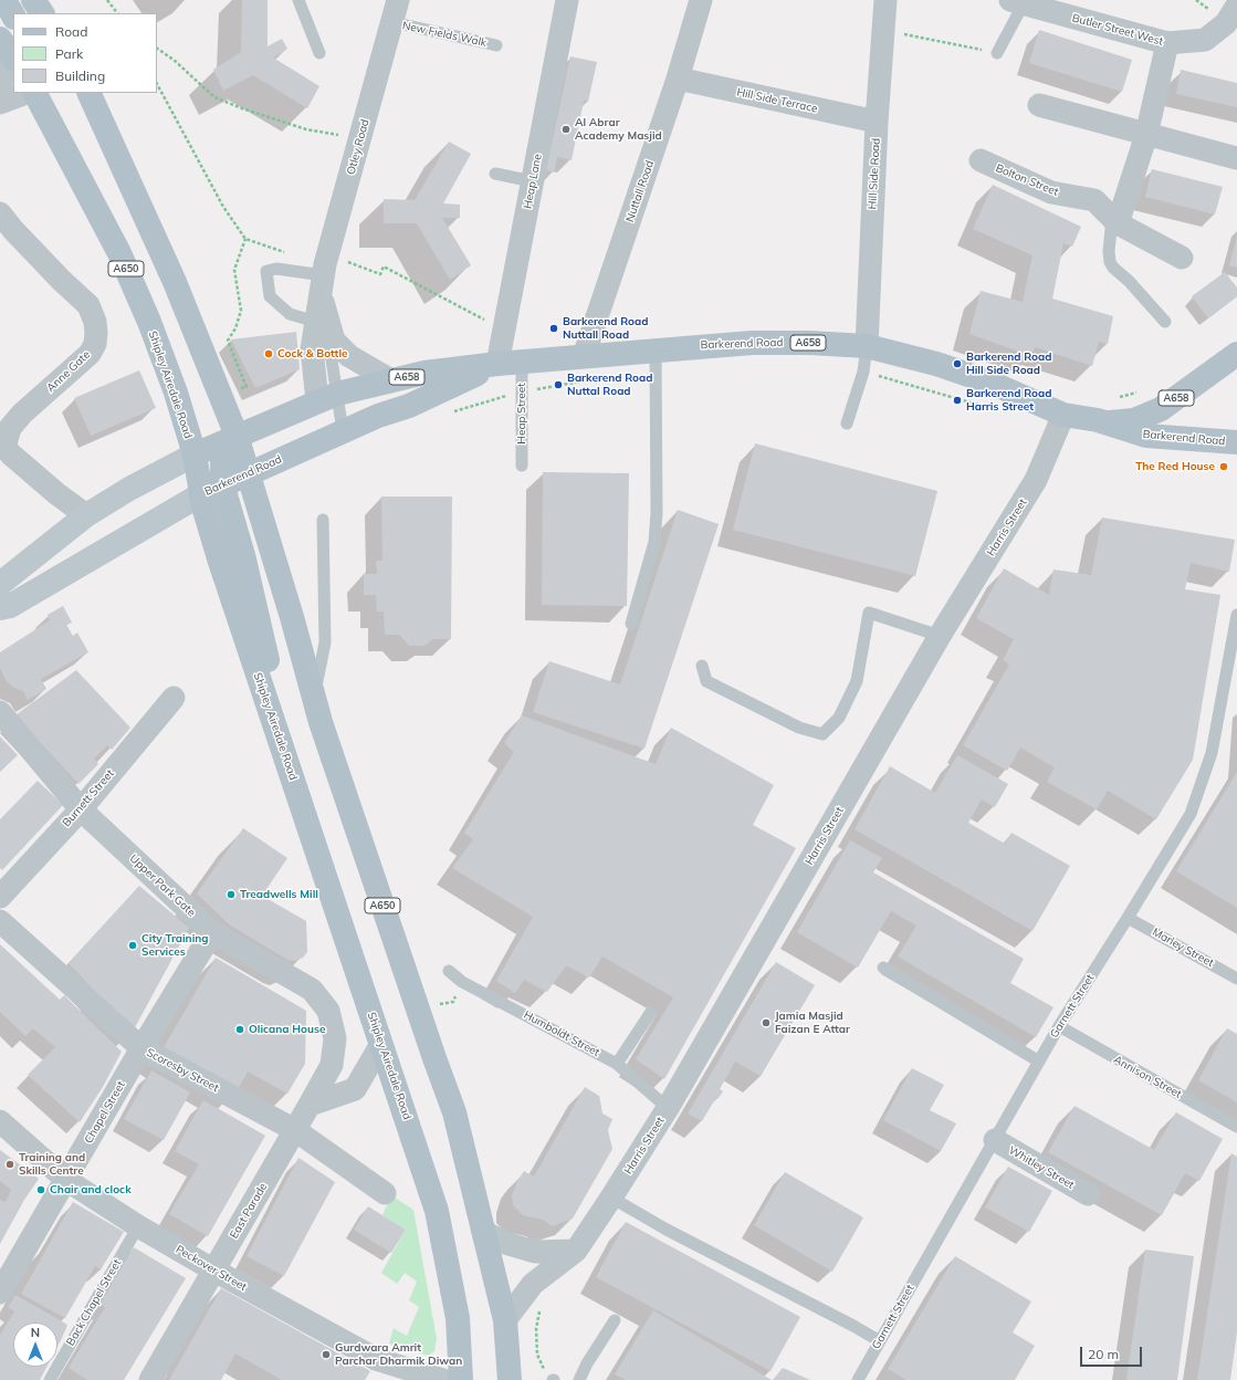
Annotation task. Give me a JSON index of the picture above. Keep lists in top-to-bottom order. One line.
{"streets":{"main road":["A650","A658","Barkerend Road","Shipley Airedale Road"],"street":["Butler Street West","Hill Side Terrace","Otley Road","Hill Side Road","Bolton Street","Heap Lane","Nuttall Road","Anne Gate","Harris Street","Burnett Street","Upper Park Gate","Scoresby Street","Chapel Street","Whitley Street","East Parade","Peckover Street"],"lane":["New Fields Walk","Heap Street","Marley Street","Garnett Street","Humboldt Street","Annison Street","Back Chapel Street"]},"crossings":[["New Fields Walk","Otley Road"],["Hill Side Terrace","Hill Side Road"],["Hill Side Terrace","Nuttall Road"],["Otley Road","Barkerend Road"],["Hill Side Road","Barkerend Road"],["Heap Lane","Barkerend Road"],["Nuttall Road","Barkerend Road"],["A650","Barkerend Road"],["A650","Harris Street"],["Barkerend Road","Anne Gate"],["Barkerend Road","Shipley Airedale Road"],["Barkerend Road","Heap Street"],["Barkerend Road","Harris Street"],["Harris Street","Humboldt Street"],["Burnett Street","Upper Park Gate"],["Upper Park Gate","Chapel Street"],["Upper Park Gate","East Parade"],["Marley Street","Garnett Street"],["Garnett Street","Annison Street"],["Garnett Street","Whitley Street"],["Scoresby Street","Chapel Street"],["Scoresby Street","East Parade"],["Chapel Street","Peckover Street"],["East Parade","Peckover Street"],["Peckover Street","Back Chapel Street"]],"places":["Al Abrar Academy Masjid","Barkerend Road Nuttall Road","Cock & Bottle","Barkerend Road Hill Side Road","Barkerend Road Nuttal Road","Barkerend Road Harris Street","The Red House","Treadwells Mill","City Training Services","Jamia Masjid Faizan E Attar","Olicana House","Training and Skills Centre","Chair and clock","Gurdwara Amrit Parchar Dharmik Diwan"],"legend":["Road","Park","Building"],"scale_bar":"20 m","north":"top"}
